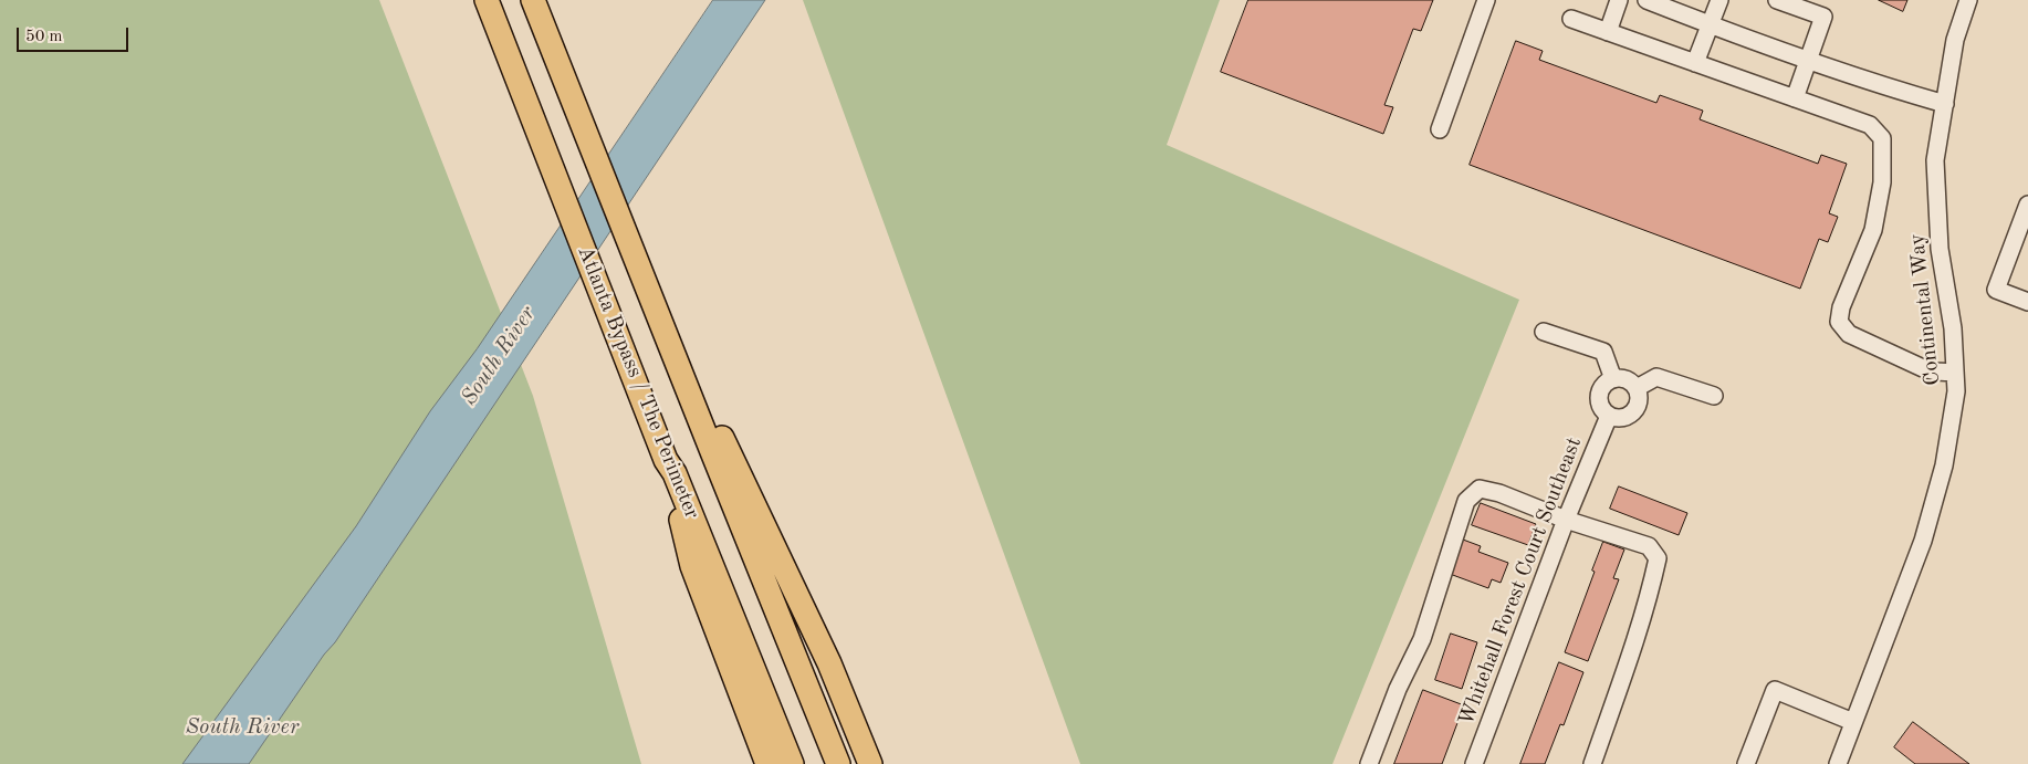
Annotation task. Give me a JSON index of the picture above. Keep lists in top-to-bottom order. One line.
{"streets":{"highway":["Atlanta Bypass / The Perimeter"],"street":["Continental Way","Whitehall Forest Court Southeast"]},"water":["South River"],"scale_bar":"50 m"}
